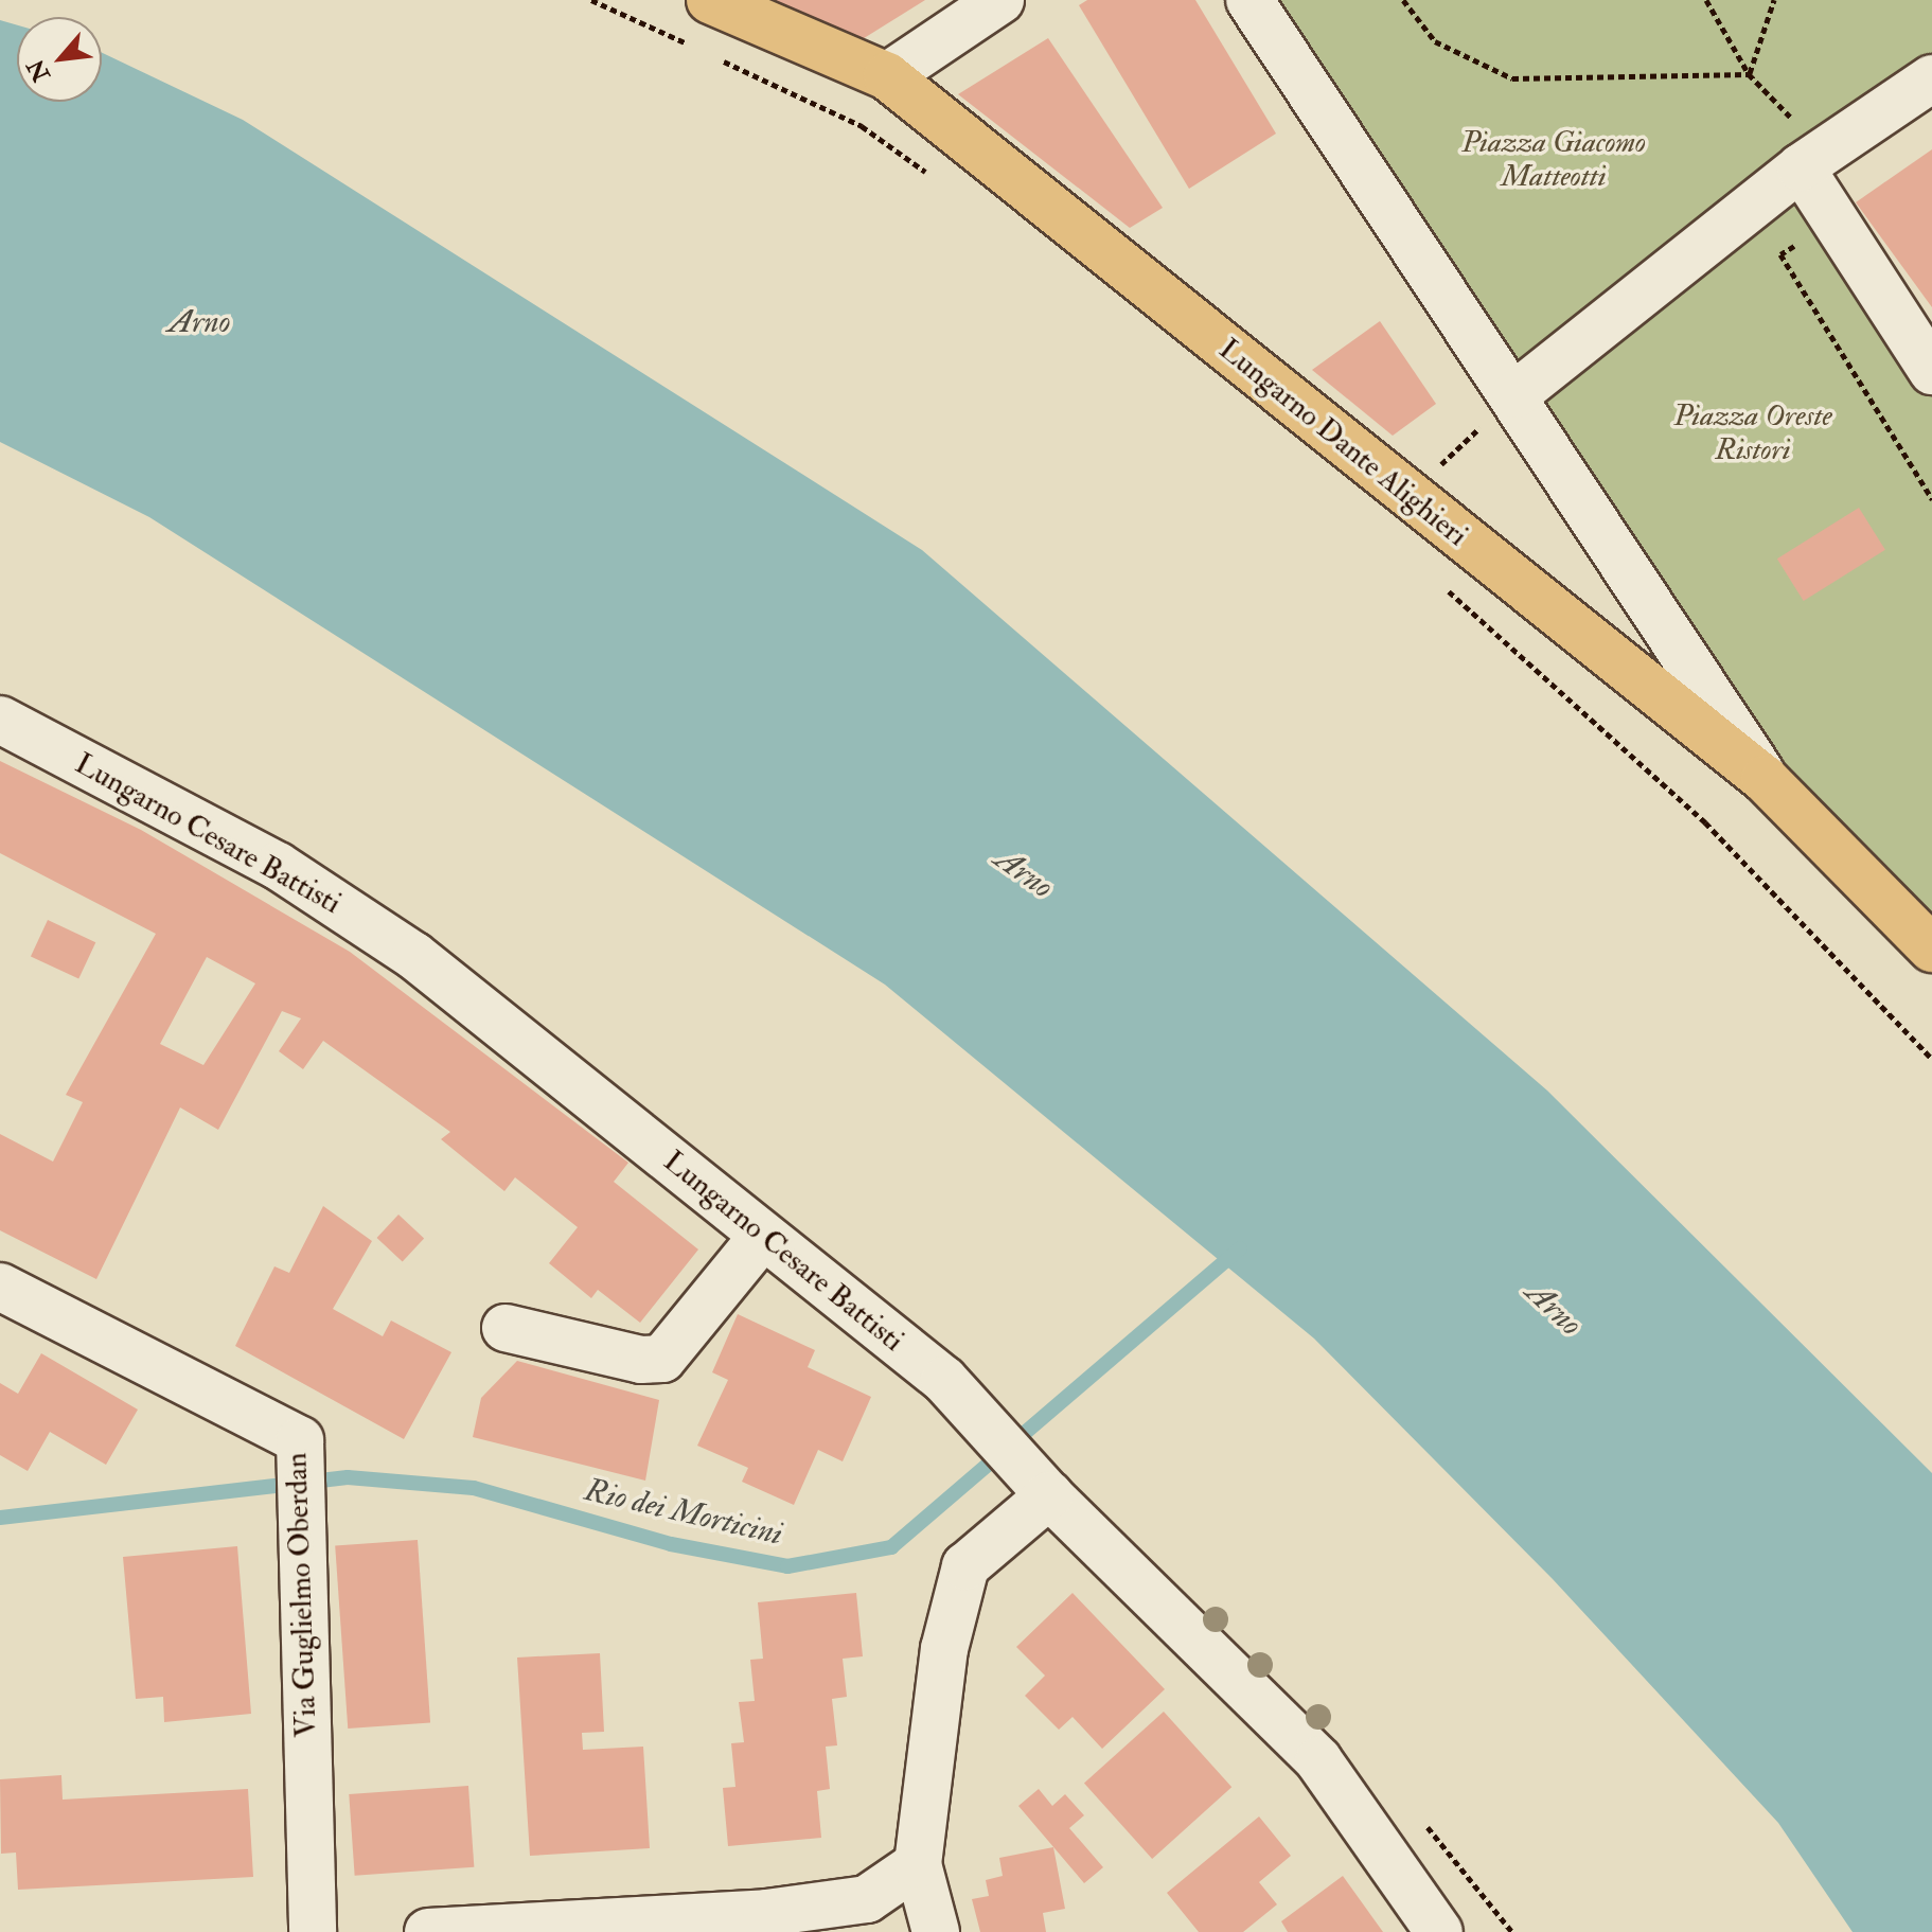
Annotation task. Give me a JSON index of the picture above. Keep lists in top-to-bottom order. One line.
{"streets":{"main road":["Lungarno Dante Alighieri"],"street":["Lungarno Cesare Battisti","Via Guglielmo Oberdan"]},"water":["Arno","Rio dei Morticini"],"parks":["Piazza Giacomo Matteotti","Piazza Oreste Ristori"],"north":"bottom left"}
